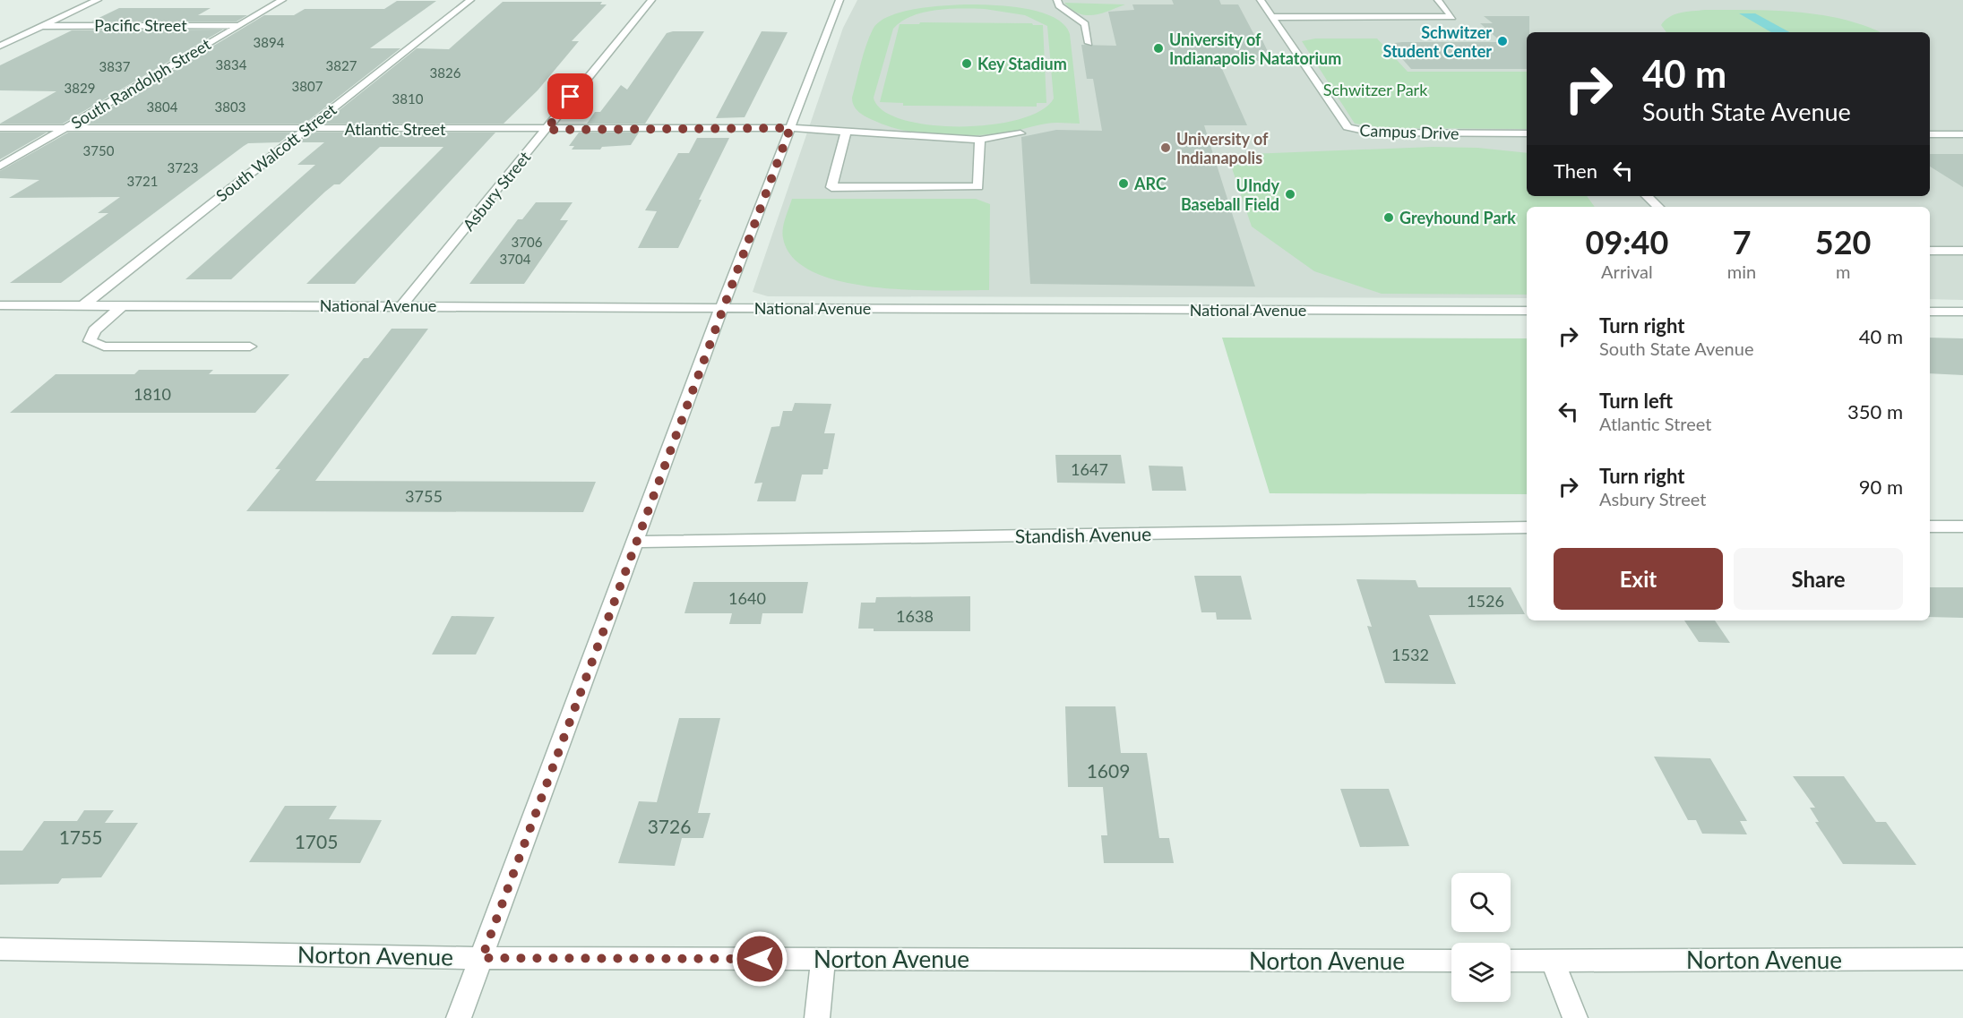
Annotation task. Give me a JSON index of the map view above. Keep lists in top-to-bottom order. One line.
{"streets":{"street":["Pacific Street","South Randolph Street","Atlantic Street","Campus Drive","South Walcott Street","Asbury Street","National Avenue","Standish Avenue","Norton Avenue"]},"crossings":[["Pacific Street","South Randolph Street"],["South Randolph Street","Atlantic Street"],["Atlantic Street","South Walcott Street"],["Atlantic Street","Asbury Street"],["South Walcott Street","National Avenue"],["Asbury Street","National Avenue"]],"parks":["Schwitzer Park"],"places":["Schwitzer Student Center","University of Indianapolis Natatorium","Key Stadium","University of Indianapolis","ARC","UIndy Baseball Field","Greyhound Park"],"house_numbers":["3894","3834","3827","3837","3826","3807","3829","3810","3804","3803","3750","3723","3721","3706","3704","1810","1647","3755","1640","1526","1638","1532","1609","3726","1755","1705"],"page":{"turn":["40 m","South State Avenue"],"then":"Then","eta":["09:40","Arrival","7","min","520","m"],"list":[{"name":"Turn right","note":"South State Avenue","value":"40 m"},{"name":"Turn left","note":"Atlantic Street","value":"350 m"},{"name":"Turn right","note":"Asbury Street","value":"90 m"}],"buttons":["Exit","Share"]}}
